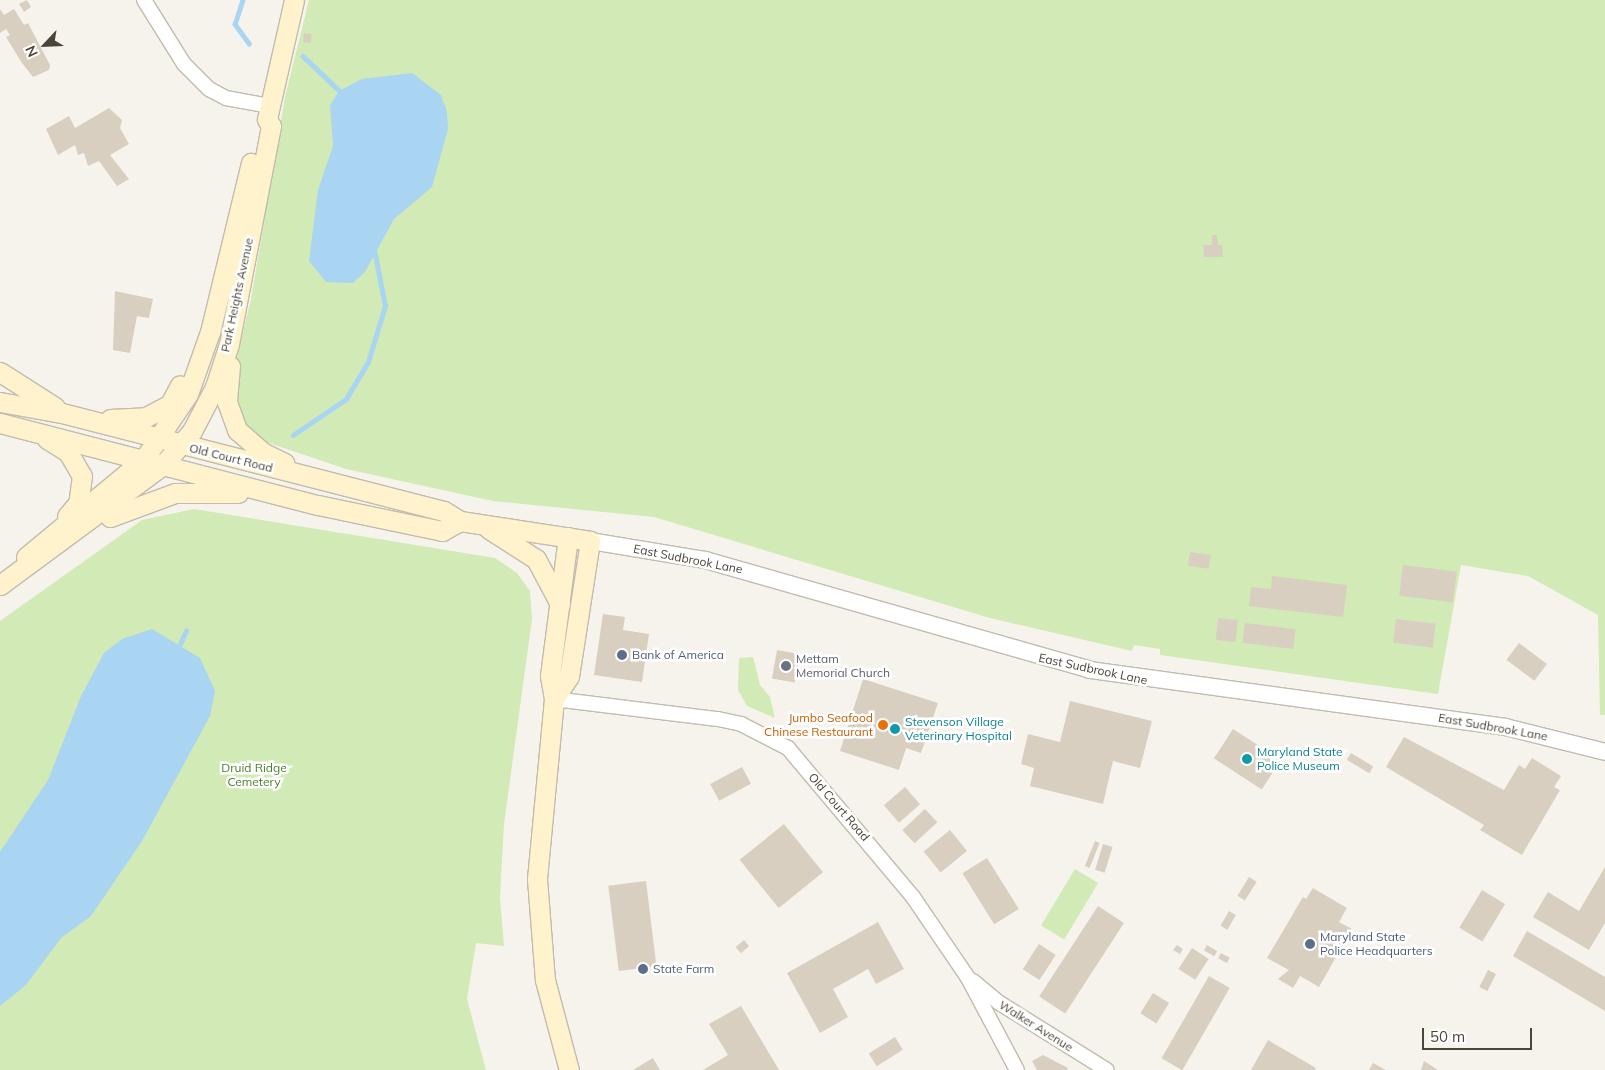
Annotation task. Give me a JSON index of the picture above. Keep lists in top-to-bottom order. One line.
{"streets":{"main road":["Park Heights Avenue","Old Court Road"],"street":["East Sudbrook Lane","Walker Avenue"]},"crossings":[["Park Heights Avenue","Old Court Road"],["Old Court Road","East Sudbrook Lane"],["Old Court Road","Walker Avenue"]],"parks":["Druid Ridge Cemetery"],"places":["Bank of America","Mettam Memorial Church","Jumbo Seafood Chinese Restaurant","Stevenson Village Veterinary Hospital","Maryland State Police Museum","Maryland State Police Headquarters","State Farm"],"scale_bar":"50 m","north":"bottom left"}
